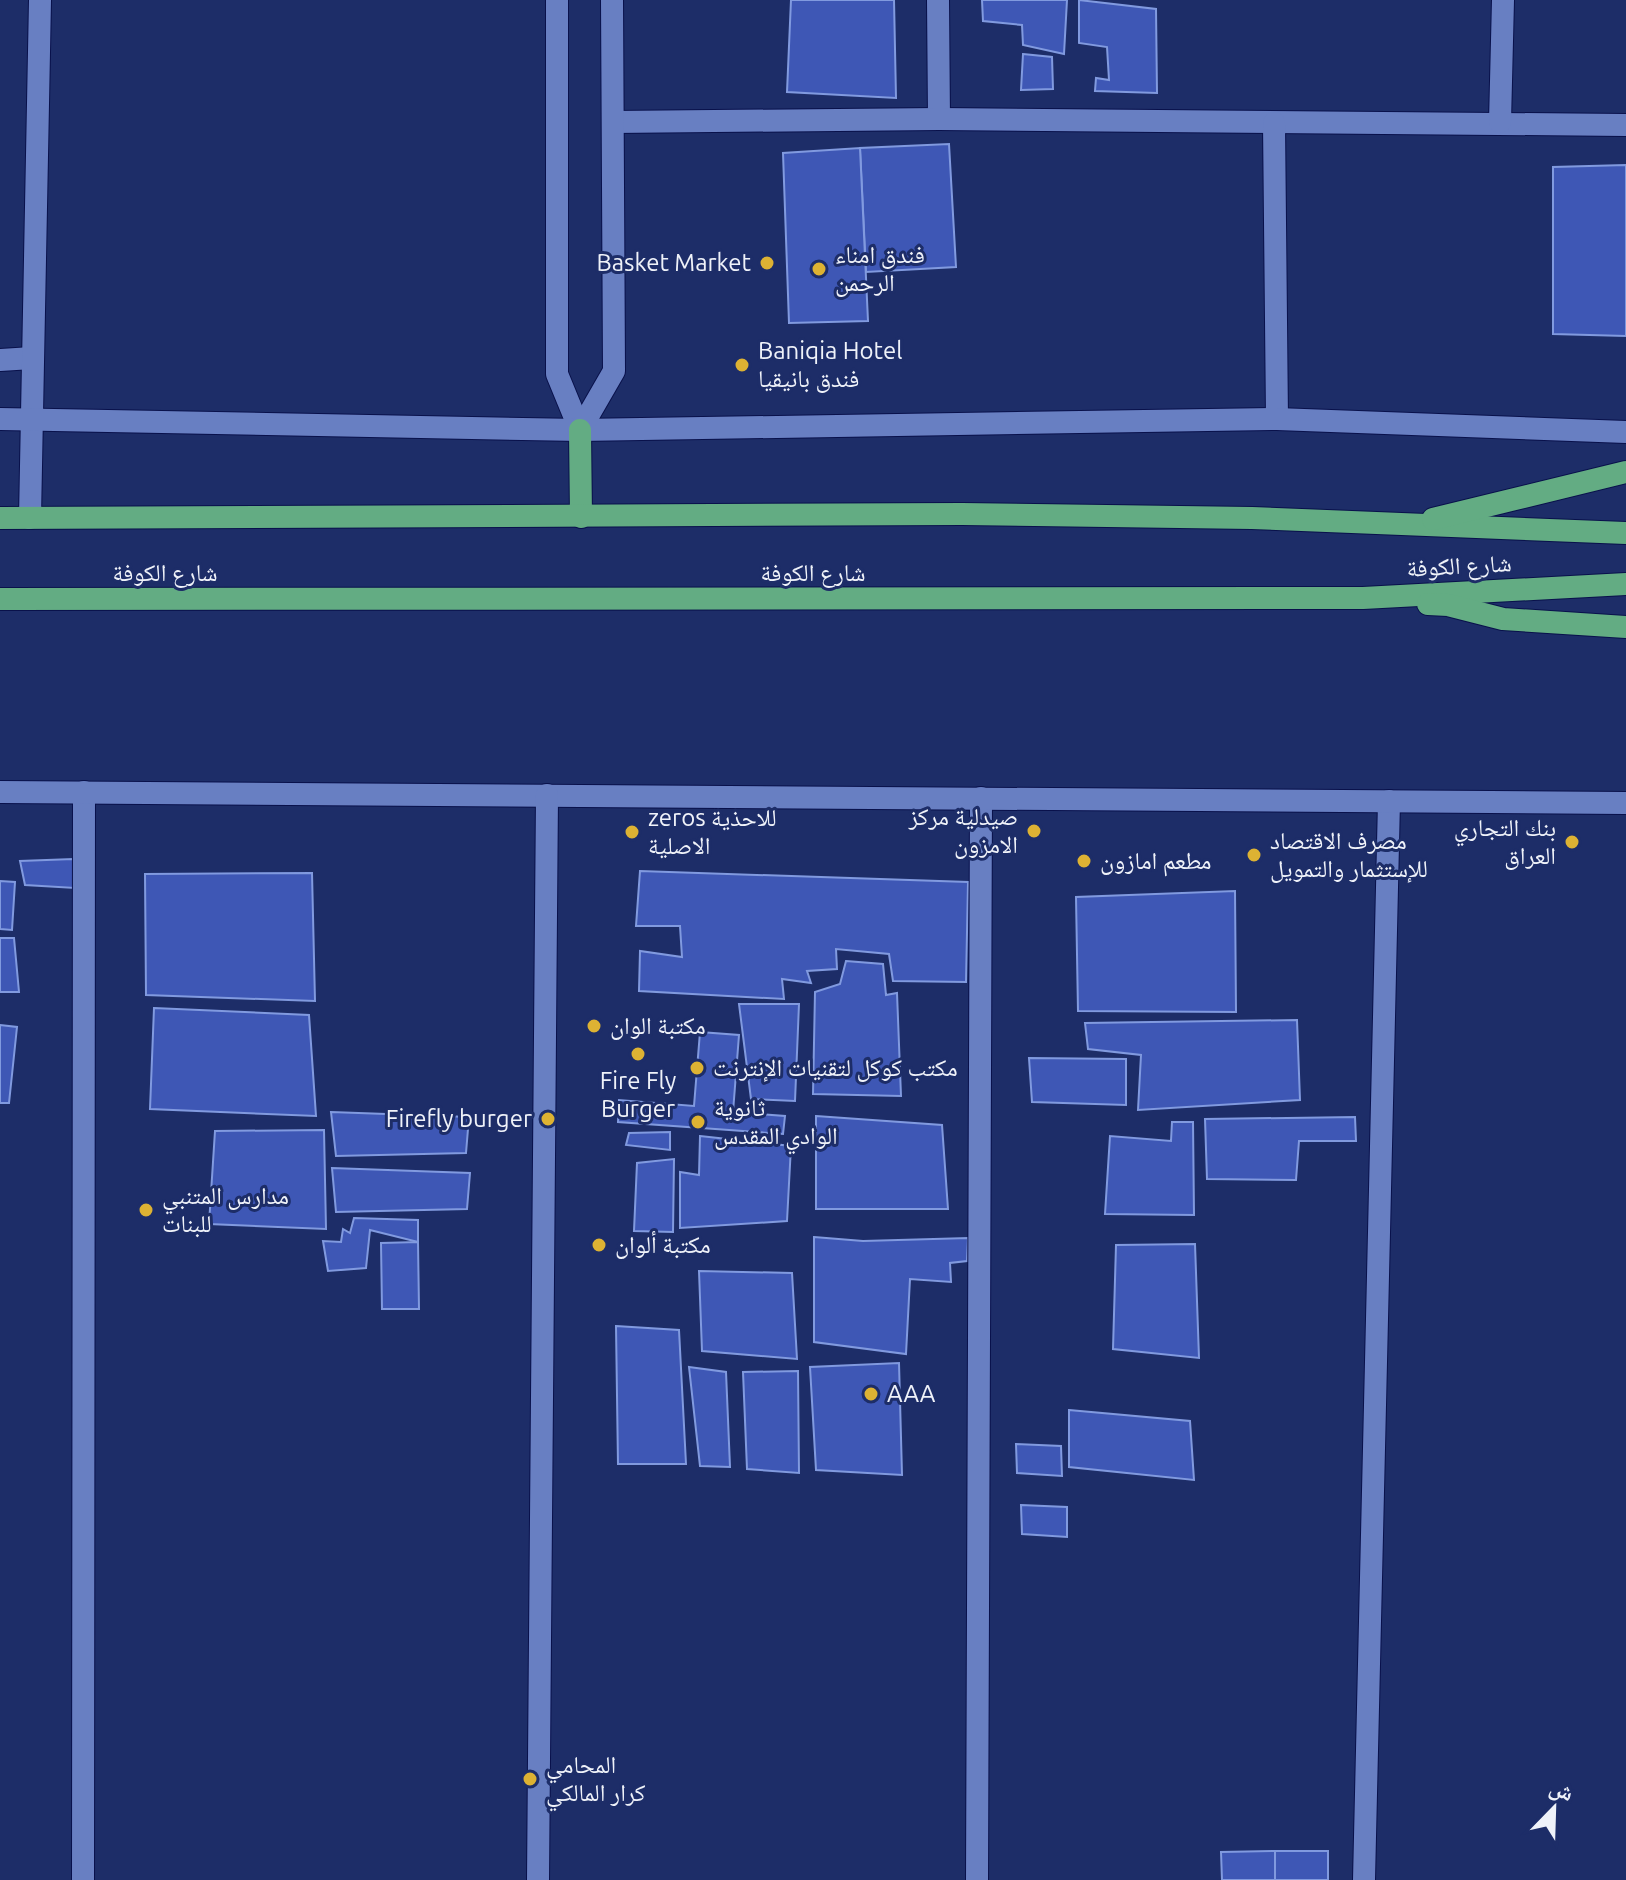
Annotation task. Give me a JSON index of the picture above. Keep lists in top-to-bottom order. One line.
{"streets":{"highway":["شارع الكوفة"]},"places":["Basket Market","فندق امناء الرحمن","Baniqia Hotel فندق بانيقيا","صيدلية مركز الامزون","zeros للاحذية الاصلية","بنك التجاري العراق","مصرف الاقتصاد للإستثمار والتمويل","مطعم امازون","مكتبة الوان","Fire Fly Burger","مكتب كوكل لتقنيات الإنترنت","Firefly burger","ثانوية الوادي المقدس","مدارس المتنبي للبنات","مكتبة ألوان","AAA","المحامي كرار المالكي"],"north":"top right"}
